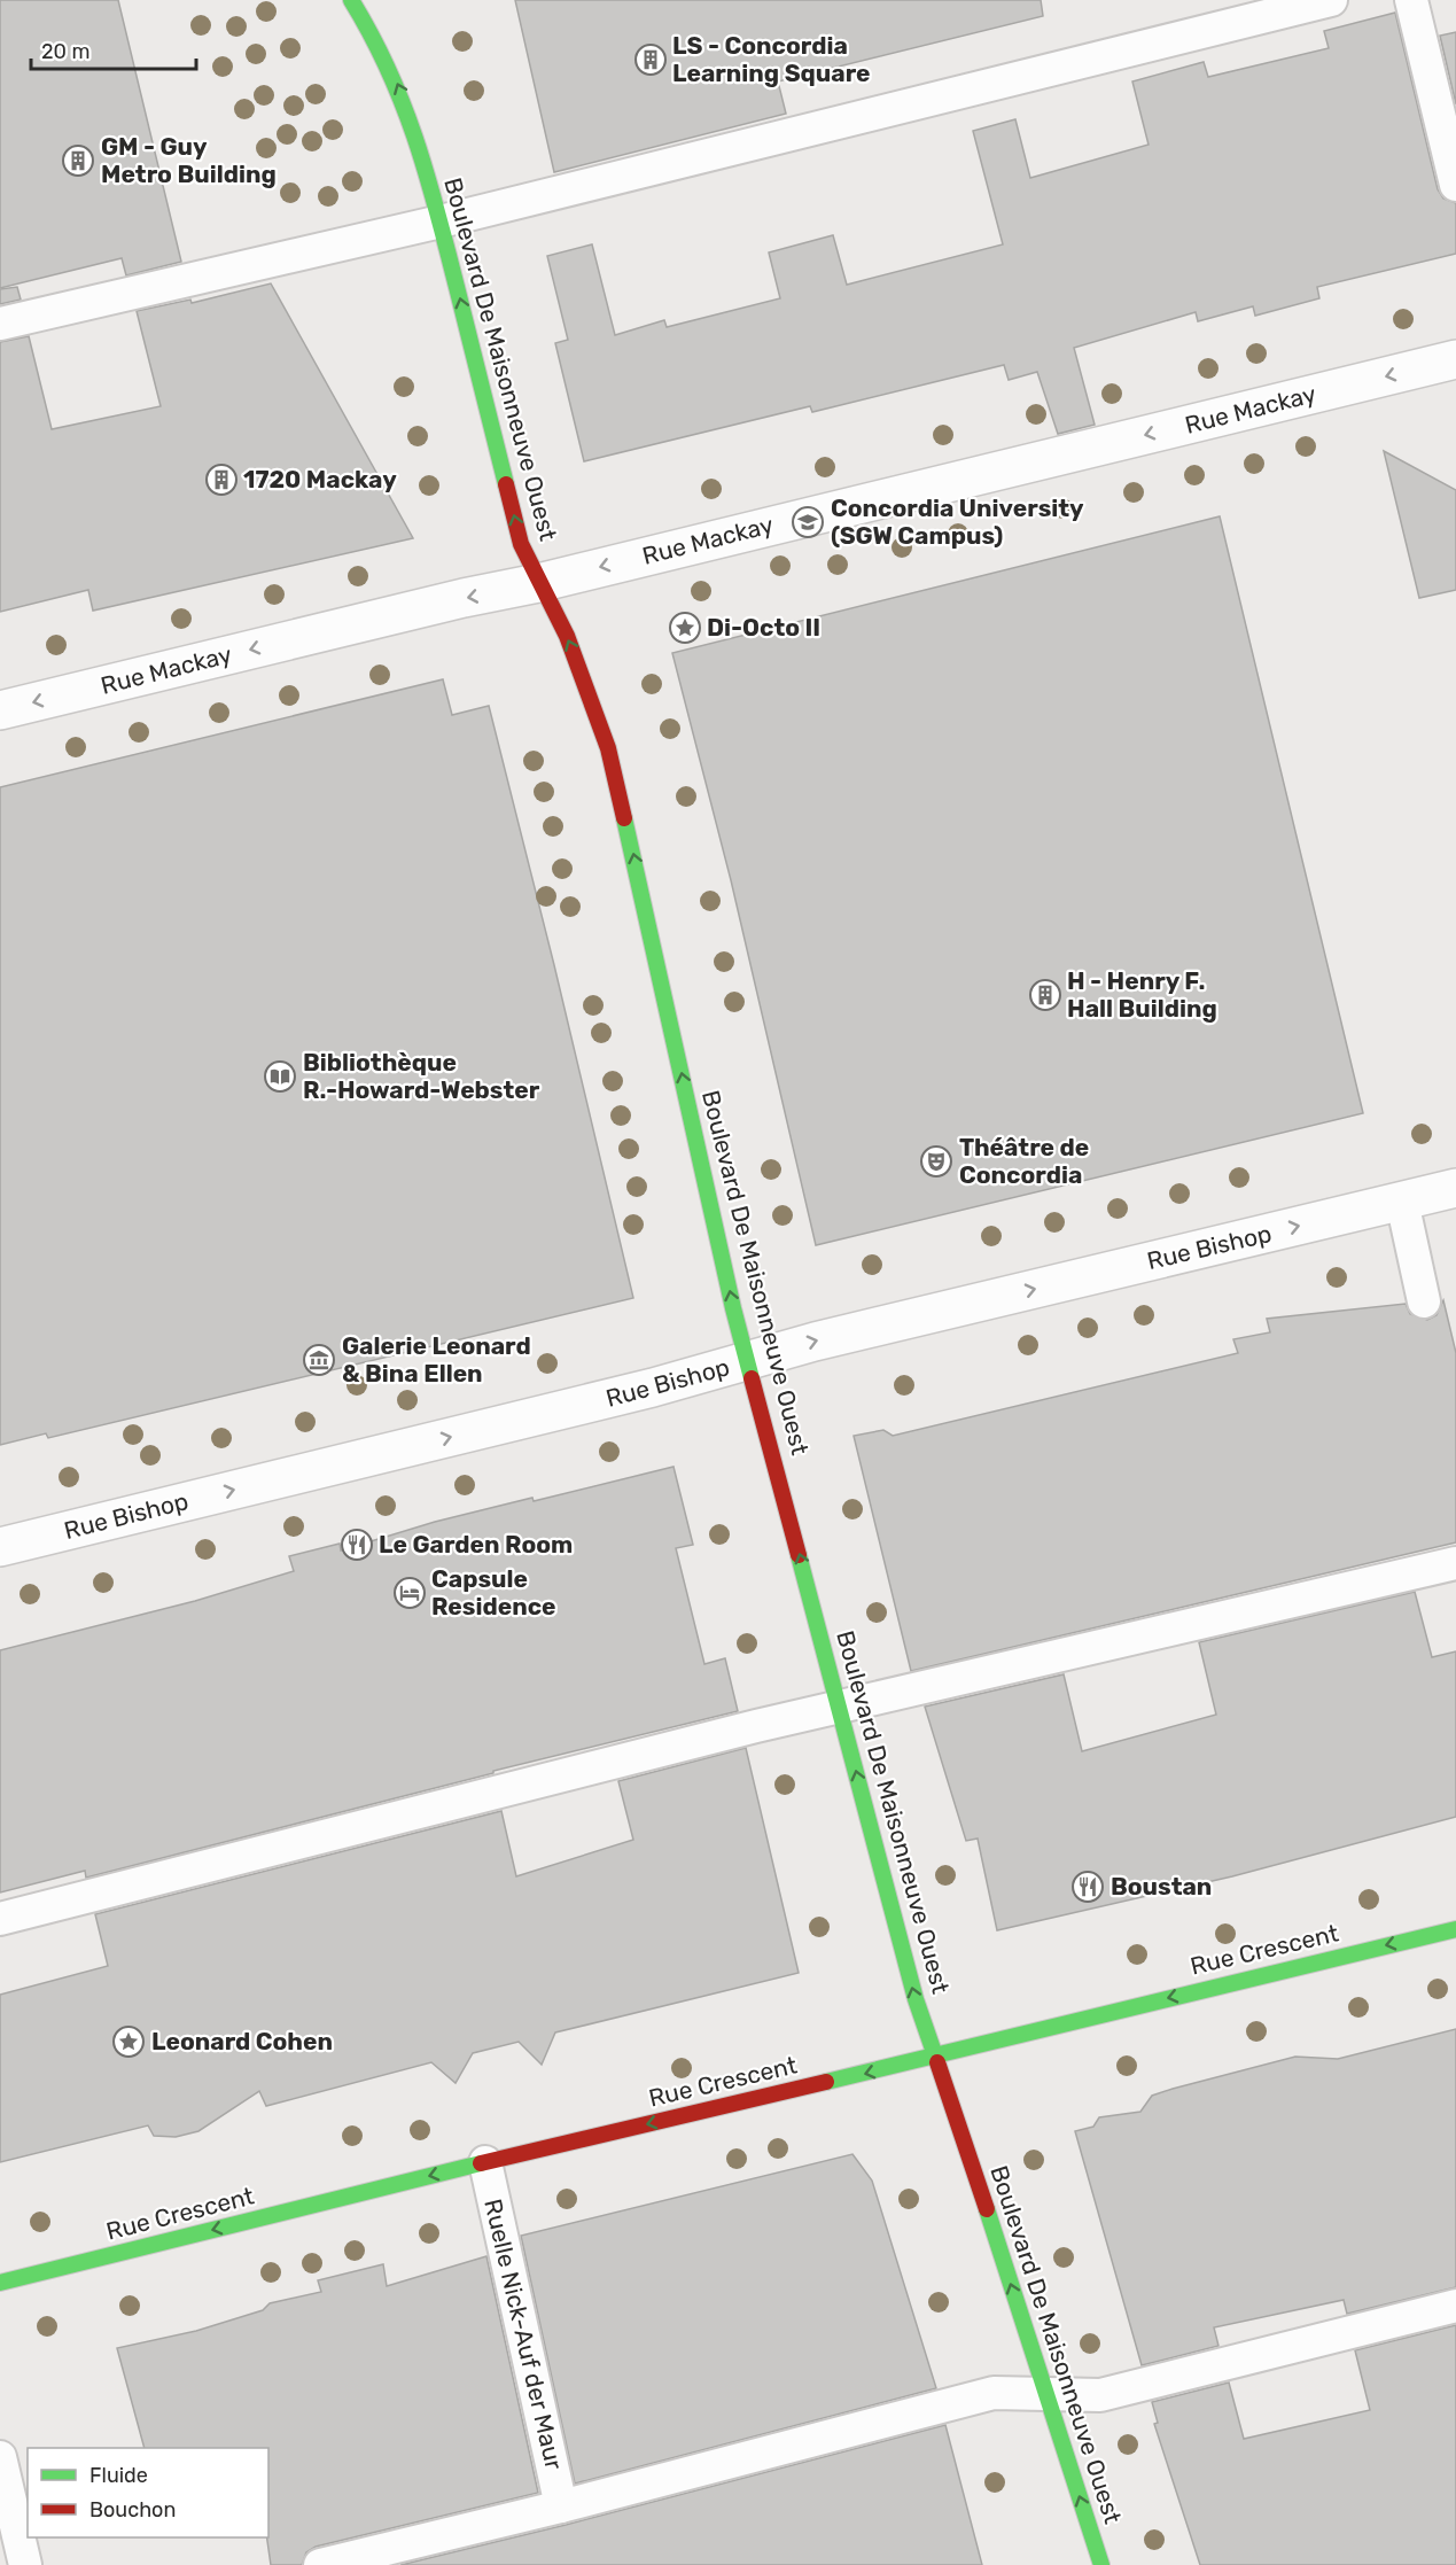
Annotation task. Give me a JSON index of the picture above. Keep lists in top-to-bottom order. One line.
{"streets":{"street":["Boulevard De Maisonneuve Ouest","Rue Mackay","Rue Bishop","Rue Crescent"],"lane":["Ruelle Nick-Auf der Maur"]},"crossings":[["Boulevard De Maisonneuve Ouest","Rue Mackay"],["Boulevard De Maisonneuve Ouest","Rue Bishop"],["Boulevard De Maisonneuve Ouest","Rue Crescent"],["Rue Crescent","Ruelle Nick-Auf der Maur"]],"one_way":["Boulevard De Maisonneuve Ouest","Rue Mackay","Rue Bishop","Rue Crescent"],"places":{"building":["LS - Concordia Learning Square","GM - Guy Metro Building","1720 Mackay","H - Henry F. Hall Building"],"school or university":["Concordia University (SGW Campus)"],"place":["Di-Octo II","Leonard Cohen"],"library":["Bibliothèque R.-Howard-Webster"],"theatre":["Théâtre de Concordia"],"museum":["Galerie Leonard & Bina Ellen"],"restaurant":["Le Garden Room","Boustan"],"hotel":["Capsule Residence"]},"legend":["Fluide","Bouchon"],"scale_bar":"20 m"}
